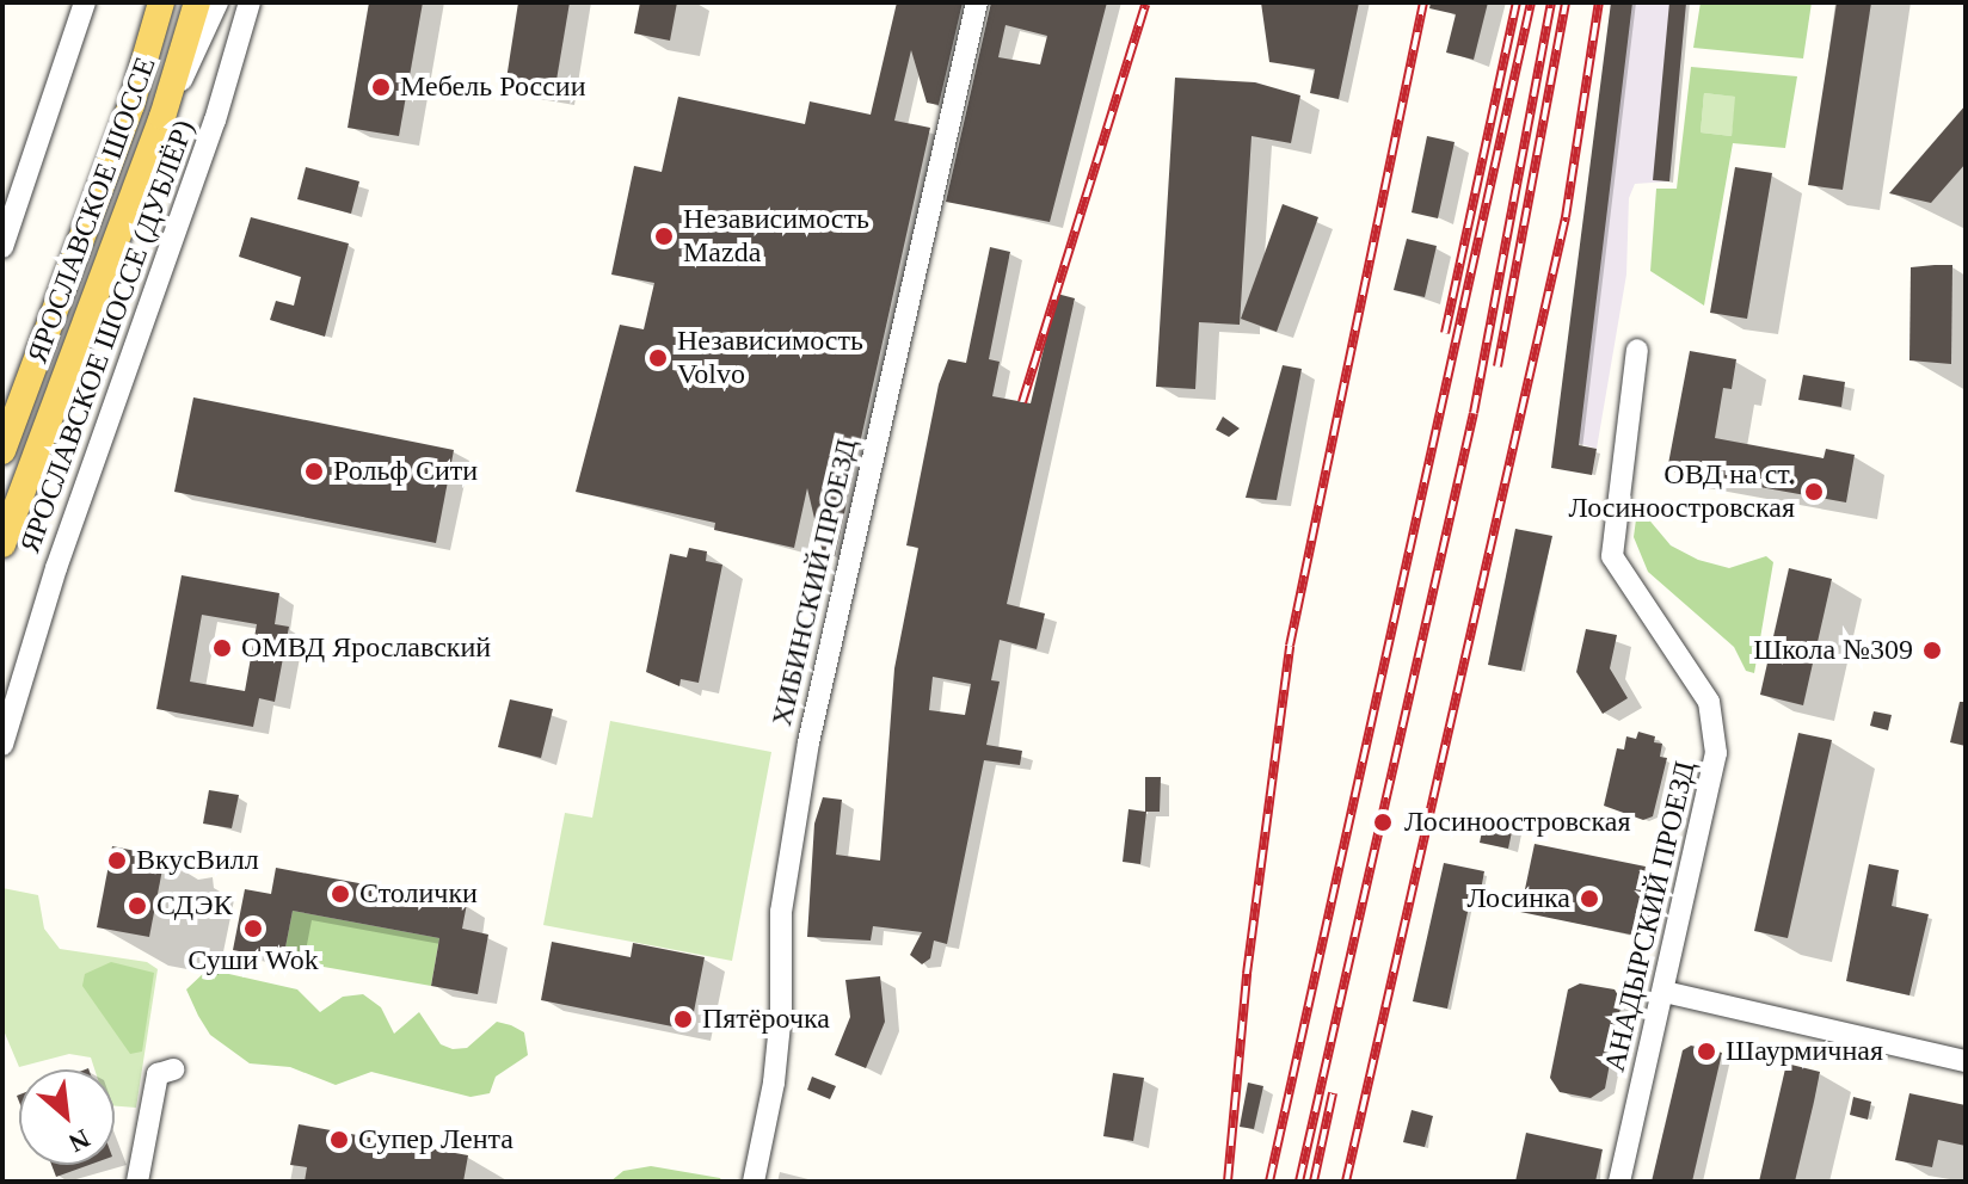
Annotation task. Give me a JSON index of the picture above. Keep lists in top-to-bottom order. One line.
{"streets":{"main road":["ЯРОСЛАВСКОЕ ШОССЕ"],"street":["ЯРОСЛАВСКОЕ ШОССЕ (ДУБЛЁР)","ХИБИНСКИЙ ПРОЕЗД","АНАДЫРСКИЙ ПРОЕЗД"]},"places":["Мебель России","Независимость Mazda","Независимость Volvo","Рольф Сити","ОВД на ст. Лосиноостровская","ОМВД Ярославский","Школа №309","Лосиноостровская","ВкусВилл","Столички","Лосинка","СДЭК","Суши Wok","Пятёрочка","Шаурмичная","Супер Лента"],"north":"bottom right"}
